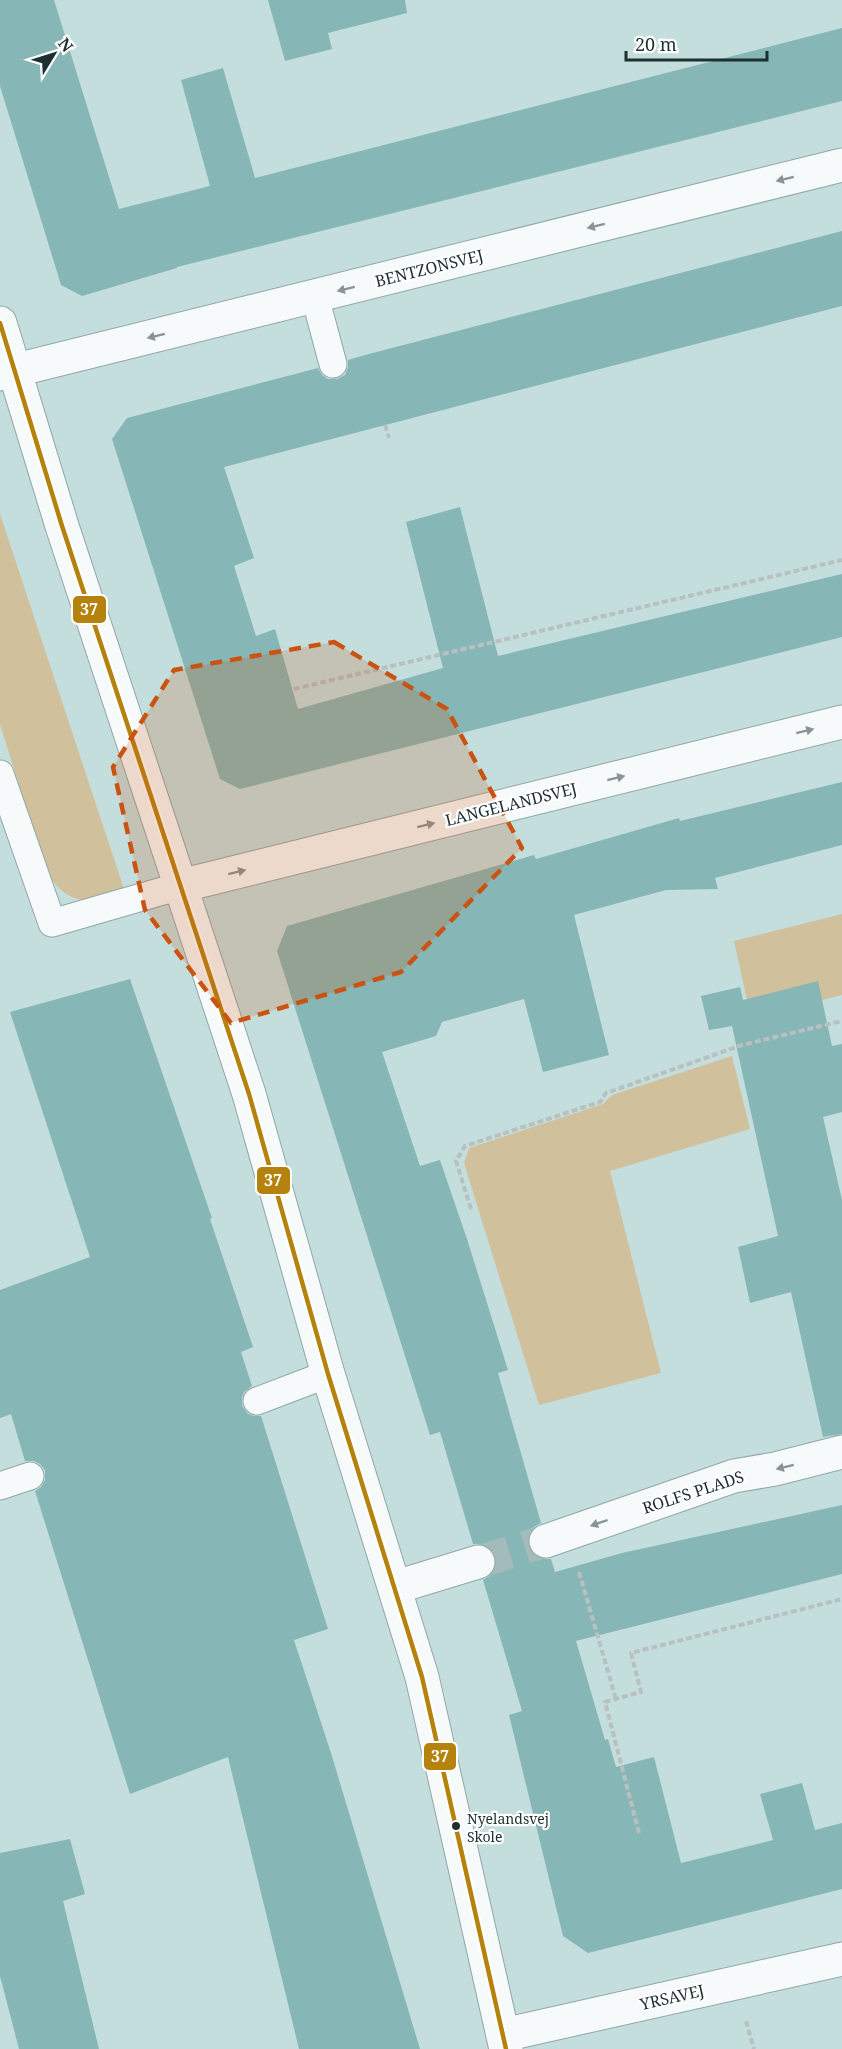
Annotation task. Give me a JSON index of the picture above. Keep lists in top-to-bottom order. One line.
{"streets":{"street":["BENTZONSVEJ","LANGELANDSVEJ","ROLFS PLADS","YRSAVEJ"]},"one_way":["BENTZONSVEJ","LANGELANDSVEJ","ROLFS PLADS"],"places":["Nyelandsvej Skole"],"lines":["transit line 37"],"scale_bar":"20 m","north":"top right"}
